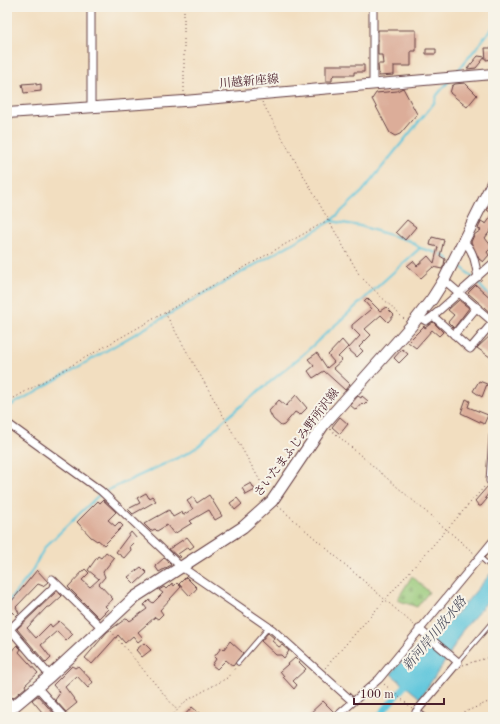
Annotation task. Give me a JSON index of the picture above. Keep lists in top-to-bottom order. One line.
{"streets":{"main road":["川越新座線","さいたまふじみ野所沢線"]},"water":["新河岸川放水路"],"scale_bar":"100 m"}
